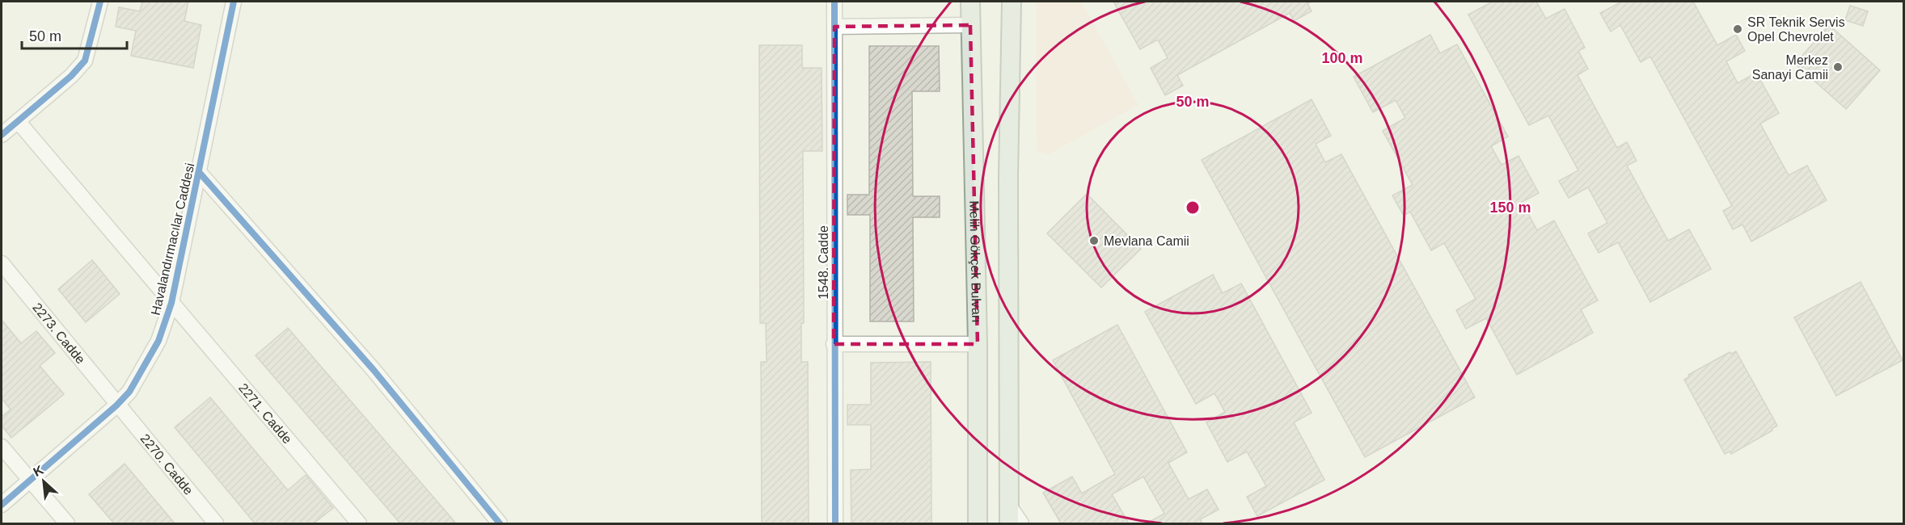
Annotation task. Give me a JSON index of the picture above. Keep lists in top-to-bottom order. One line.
{"streets":{"main road":["Melih Gökçek Bulvarı"],"street":["Havalandırmacılar Caddesi","1548. Cadde","2273. Cadde","2271. Cadde","2270. Cadde"]},"crossings":[["Havalandırmacılar Caddesi","2273. Cadde"],["Havalandırmacılar Caddesi","2271. Cadde"],["Havalandırmacılar Caddesi","2270. Cadde"],["2273. Cadde","2270. Cadde"]],"places":["SR Teknik Servis Opel Chevrolet","Merkez Sanayi Camii","Mevlana Camii"],"scale_bar":"50 m","north":"top left","rings":["100 m","50 m","150 m"]}
